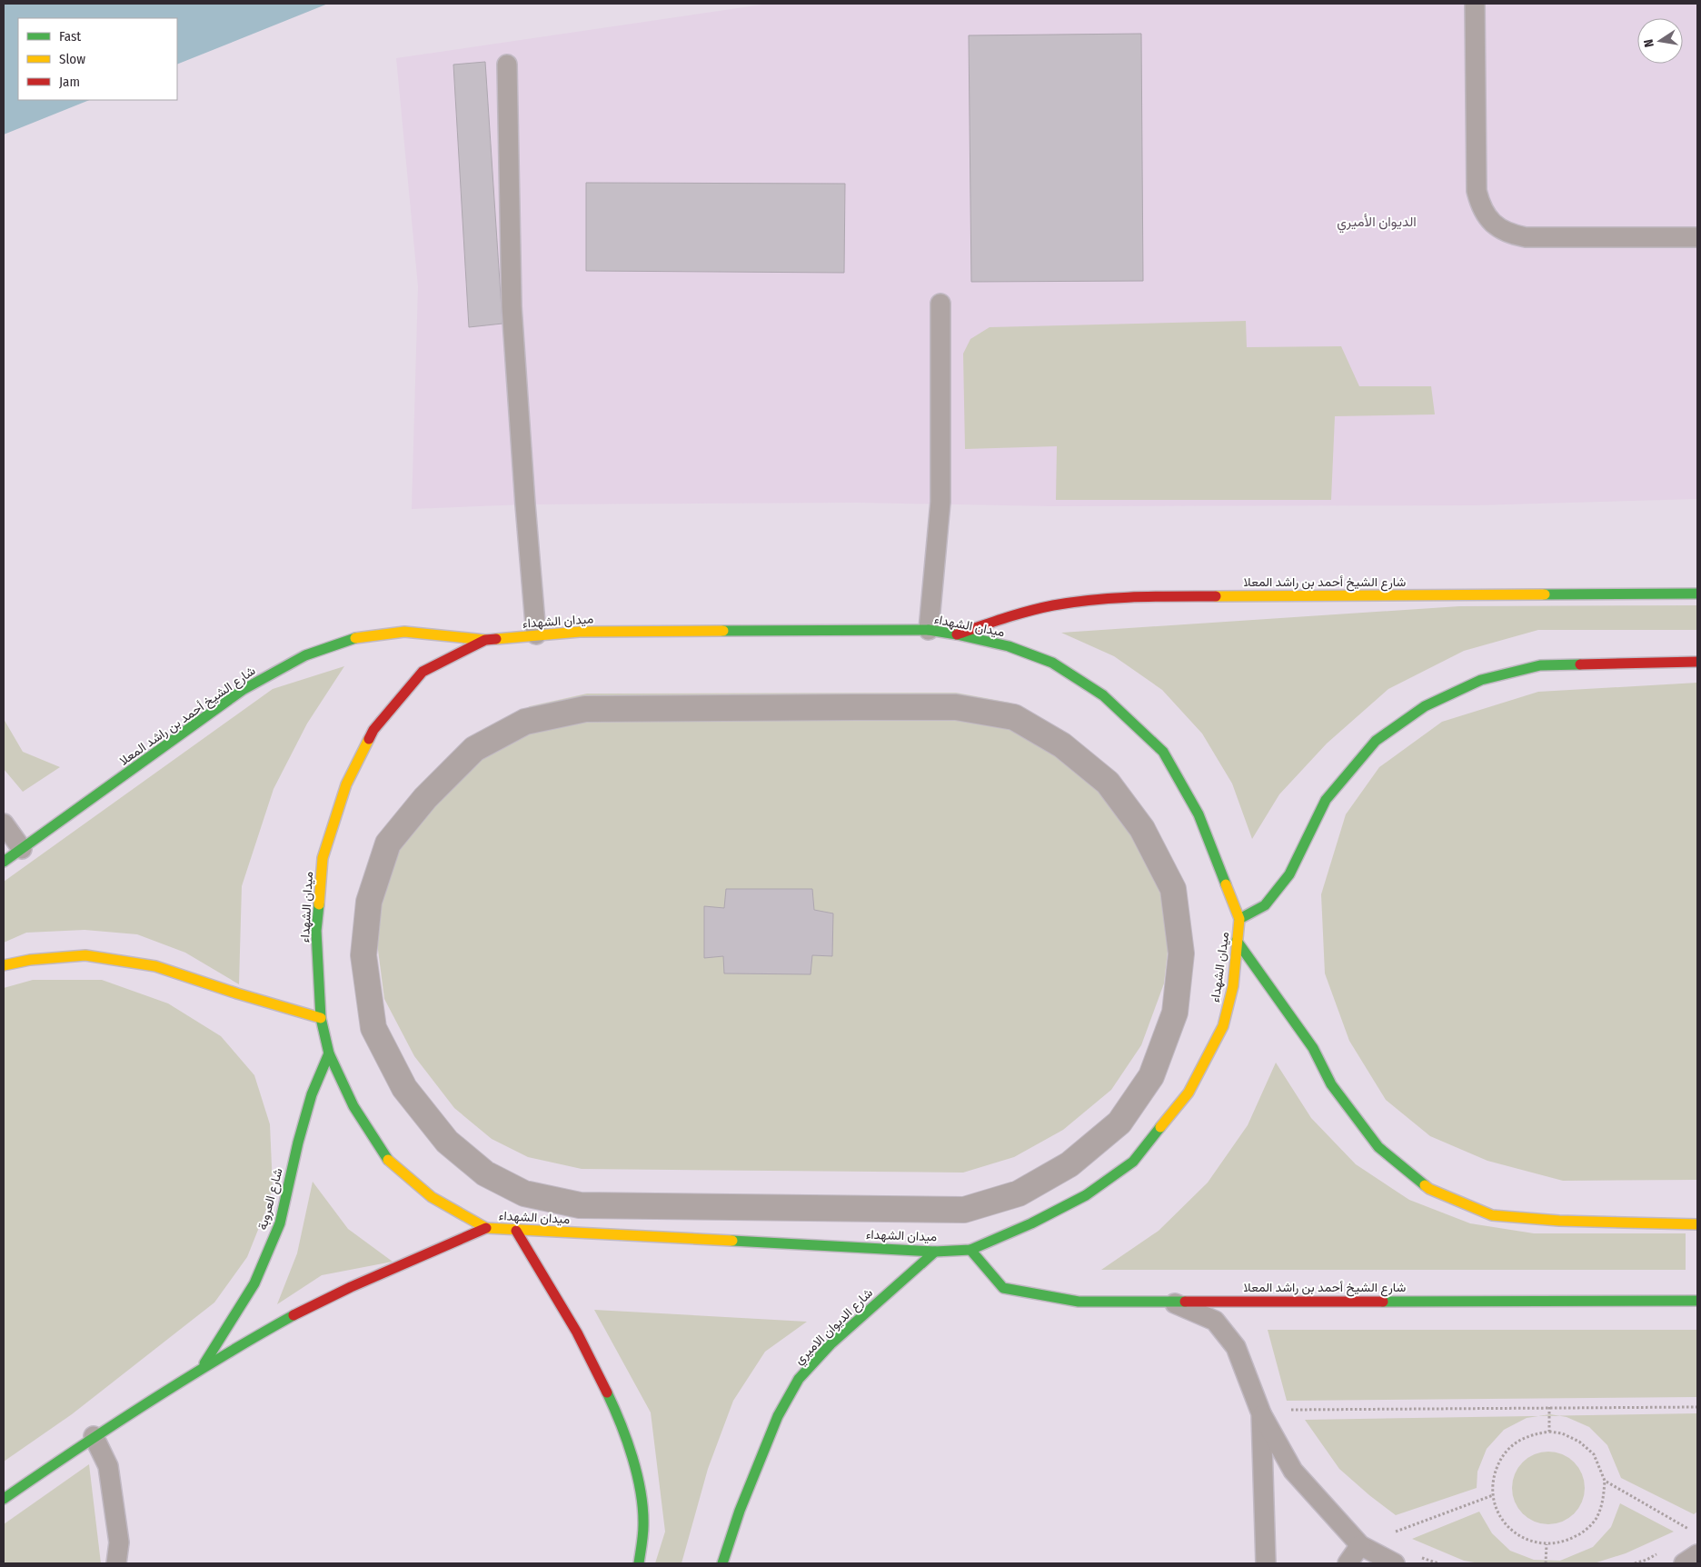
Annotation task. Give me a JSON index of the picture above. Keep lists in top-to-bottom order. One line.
{"streets":{"main road":["شارع الشيخ أحمد بن راشد المعلا","ميدان الشهداء","شارع العروبة","شارع الديوان الاميري"]},"crossings":[["شارع الشيخ أحمد بن راشد المعلا","ميدان الشهداء"],["ميدان الشهداء","شارع العروبة"],["ميدان الشهداء","شارع الديوان الاميري"]],"districts":["الديوان الأميري"],"legend":["Fast","Slow","Jam"],"north":"left"}
